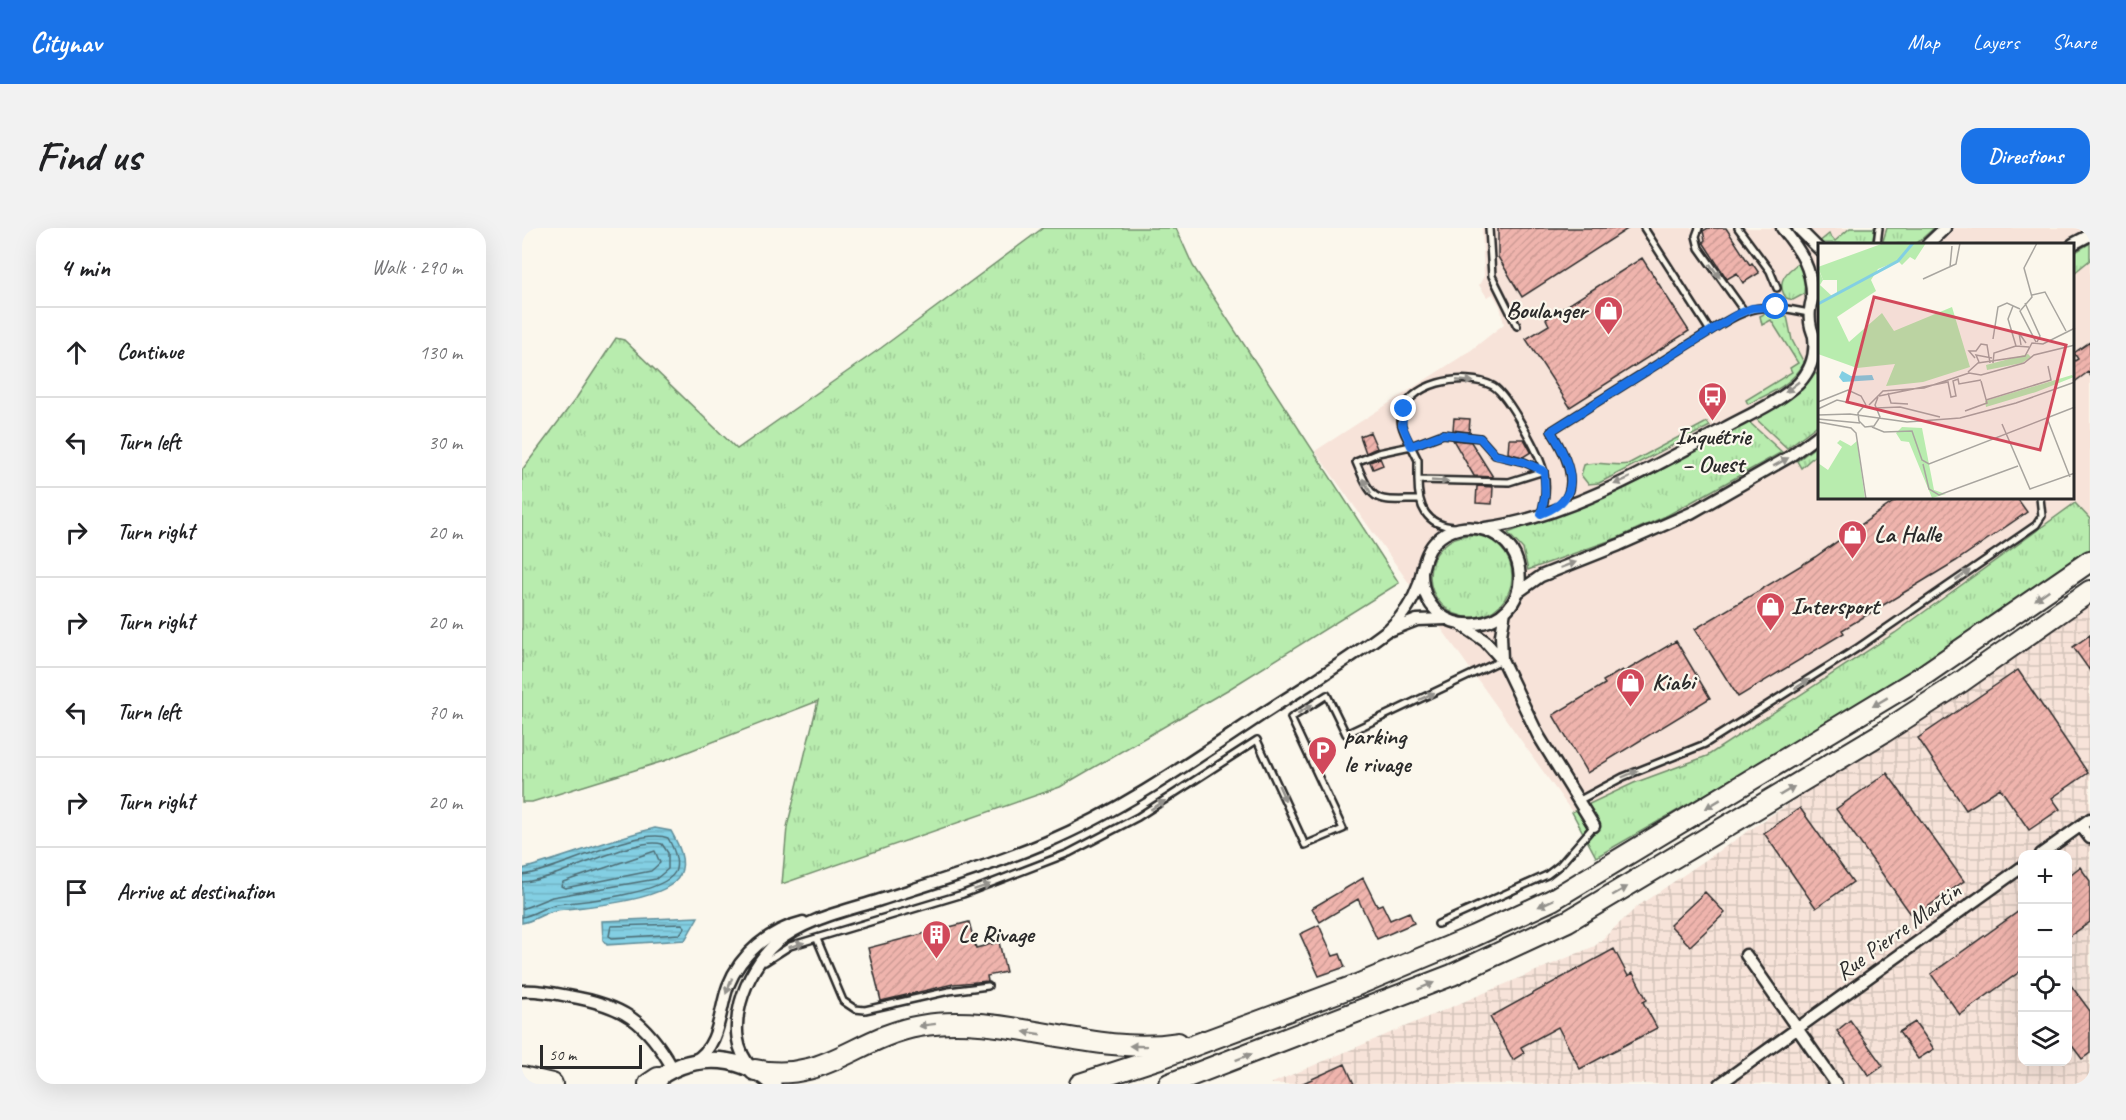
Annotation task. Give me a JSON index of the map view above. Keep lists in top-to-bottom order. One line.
{"streets":{"street":["Rue Pierre Martin"]},"places":{"shop":["Boulanger","La Halle","Intersport","Kiabi"],"bus stop":["Inquétrie – Ouest"],"parking":["parking le rivage"],"building":["Le Rivage"]},"scale_bar":"50 m","page":{"header":"Citynav","nav":["Map","Layers","Share"],"buttons":"Directions","title":"Find us","heading":["4 min","Walk · 290 m"],"list":[["Continue","130 m"],["Turn left","30 m"],["Turn right","20 m"],["Turn right","20 m"],["Turn left","70 m"],["Turn right","20 m"],"Arrive at destination"],"map_buttons":["+","−"],"scale":"50 m"}}
